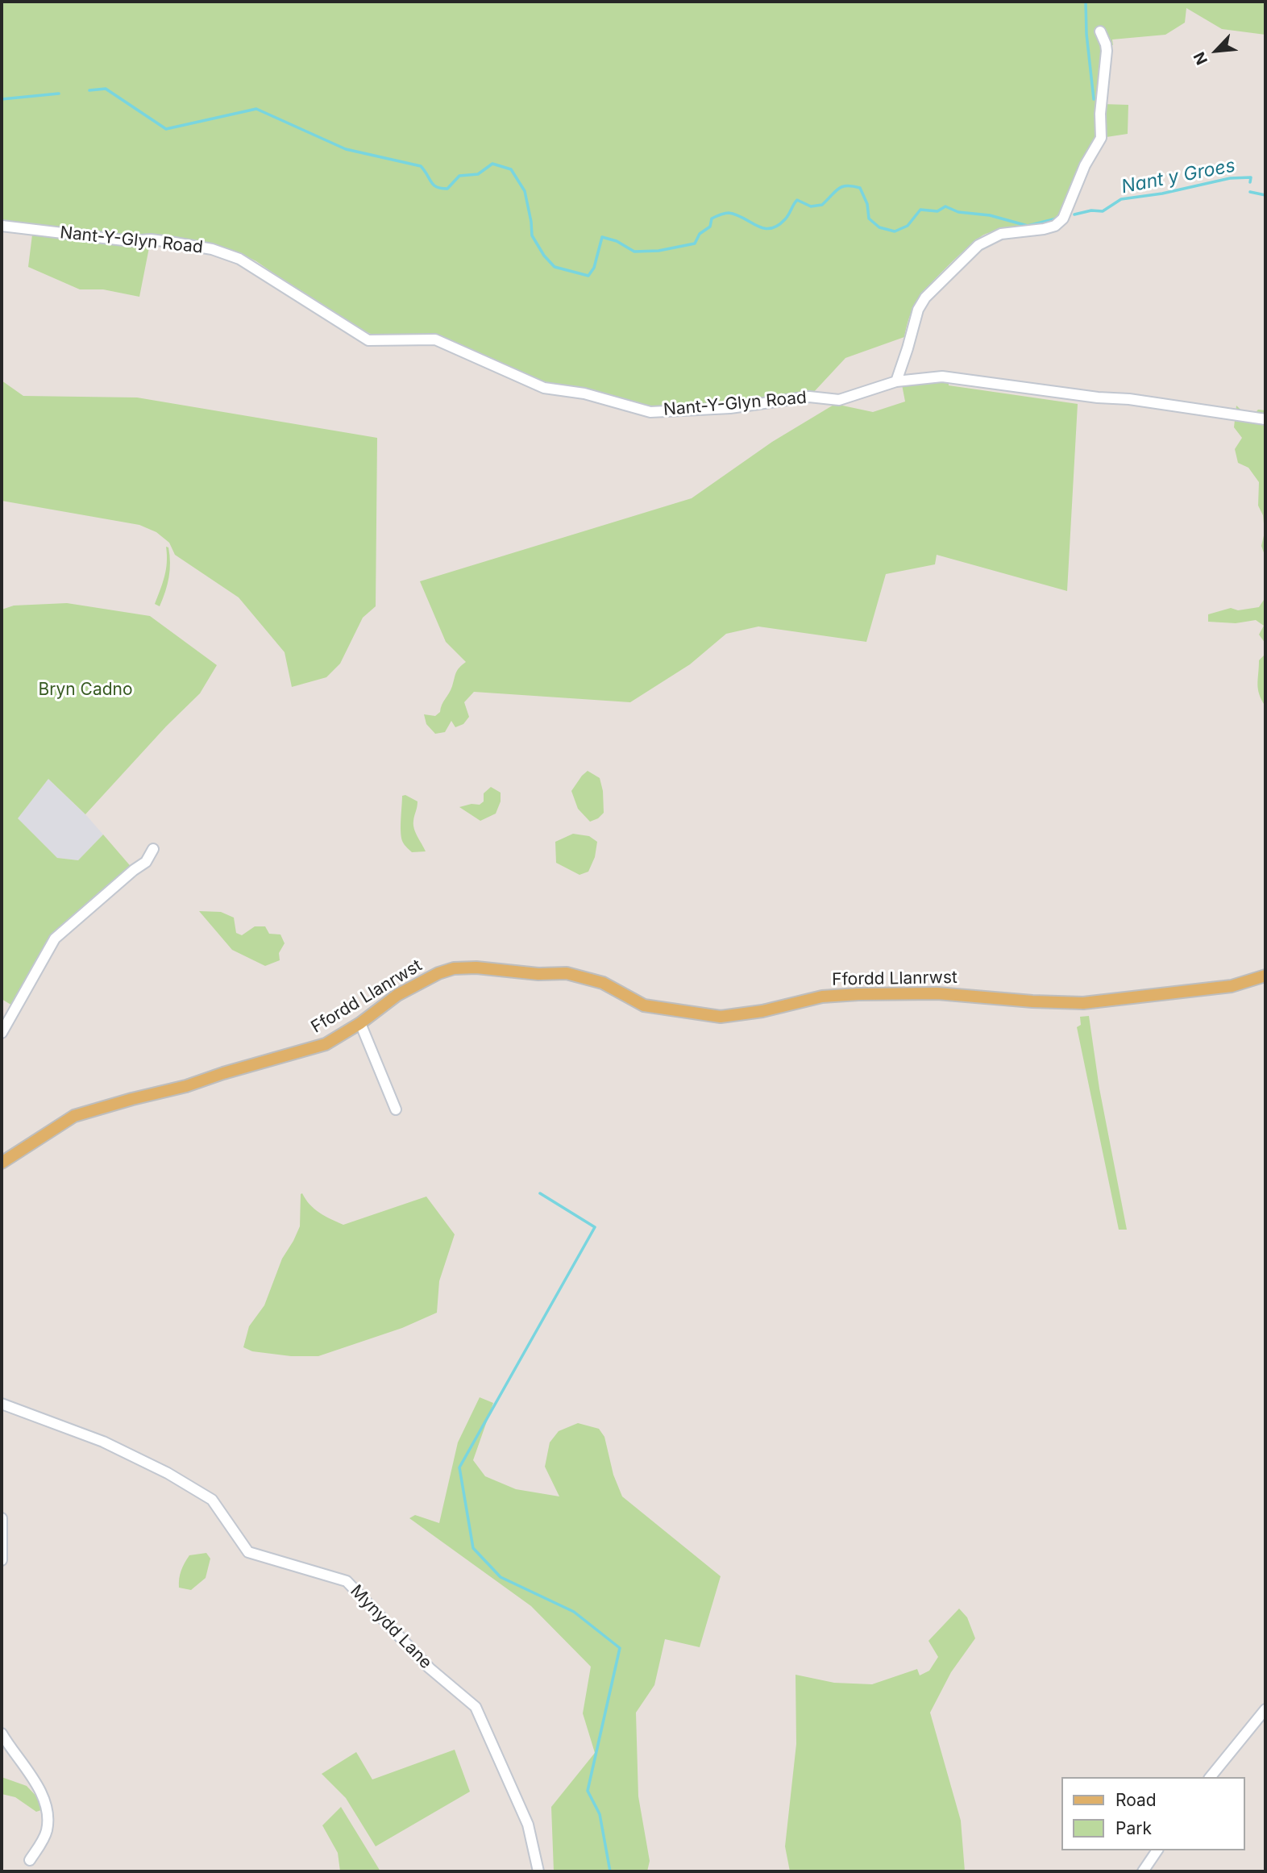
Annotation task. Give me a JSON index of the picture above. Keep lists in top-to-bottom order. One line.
{"streets":{"main road":["Ffordd Llanrwst"],"street":["Nant-Y-Glyn Road","Mynydd Lane"]},"water":["Nant y Groes"],"parks":["Bryn Cadno"],"legend":["Road","Park"],"north":"bottom left"}
